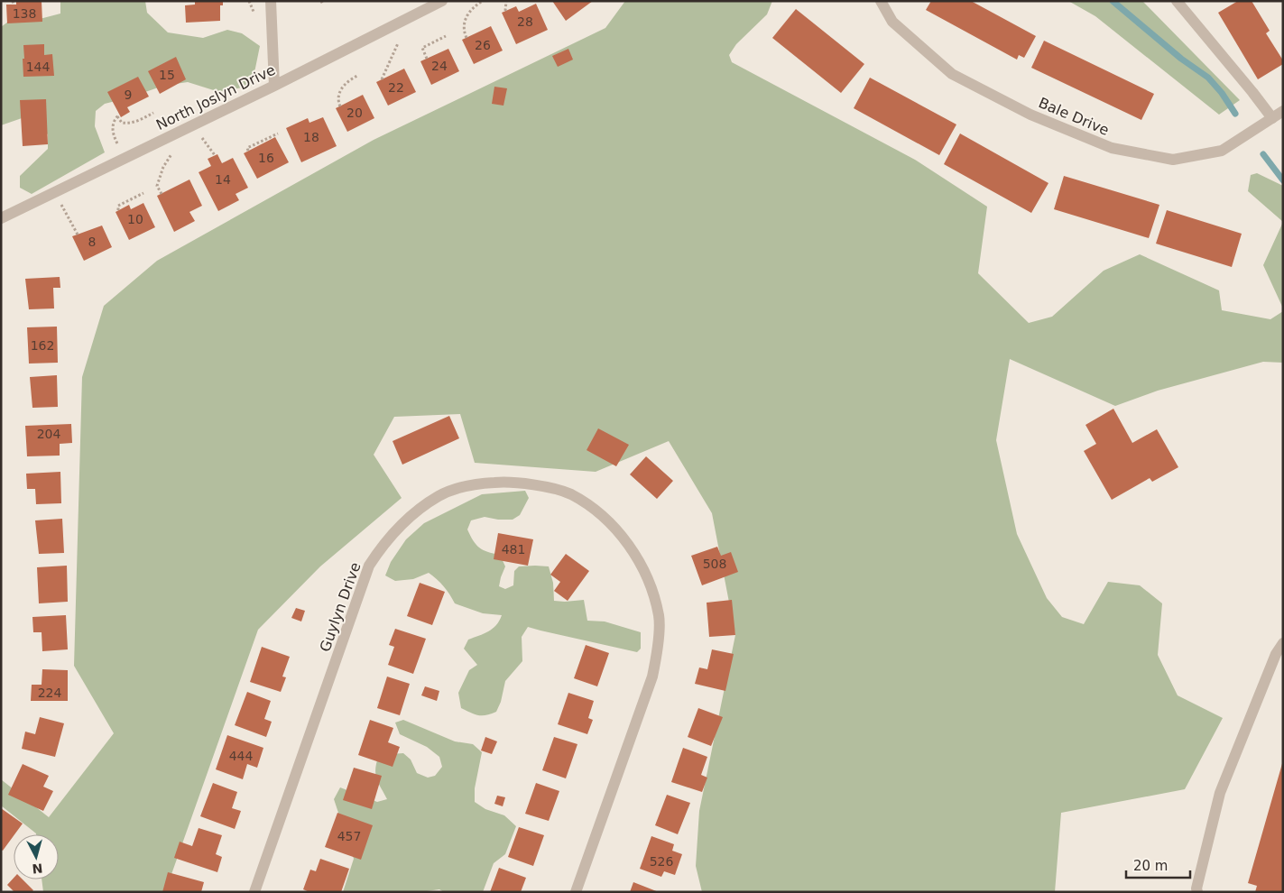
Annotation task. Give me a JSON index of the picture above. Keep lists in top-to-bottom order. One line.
{"streets":{"street":["North Joslyn Drive","Bale Drive","Guylyn Drive"]},"house_numbers":["138","28","26","24","144","15","22","9","20","18","16","14","10","8","162","204","481","508","224","444","457","526"],"scale_bar":"20 m","north":"bottom"}
